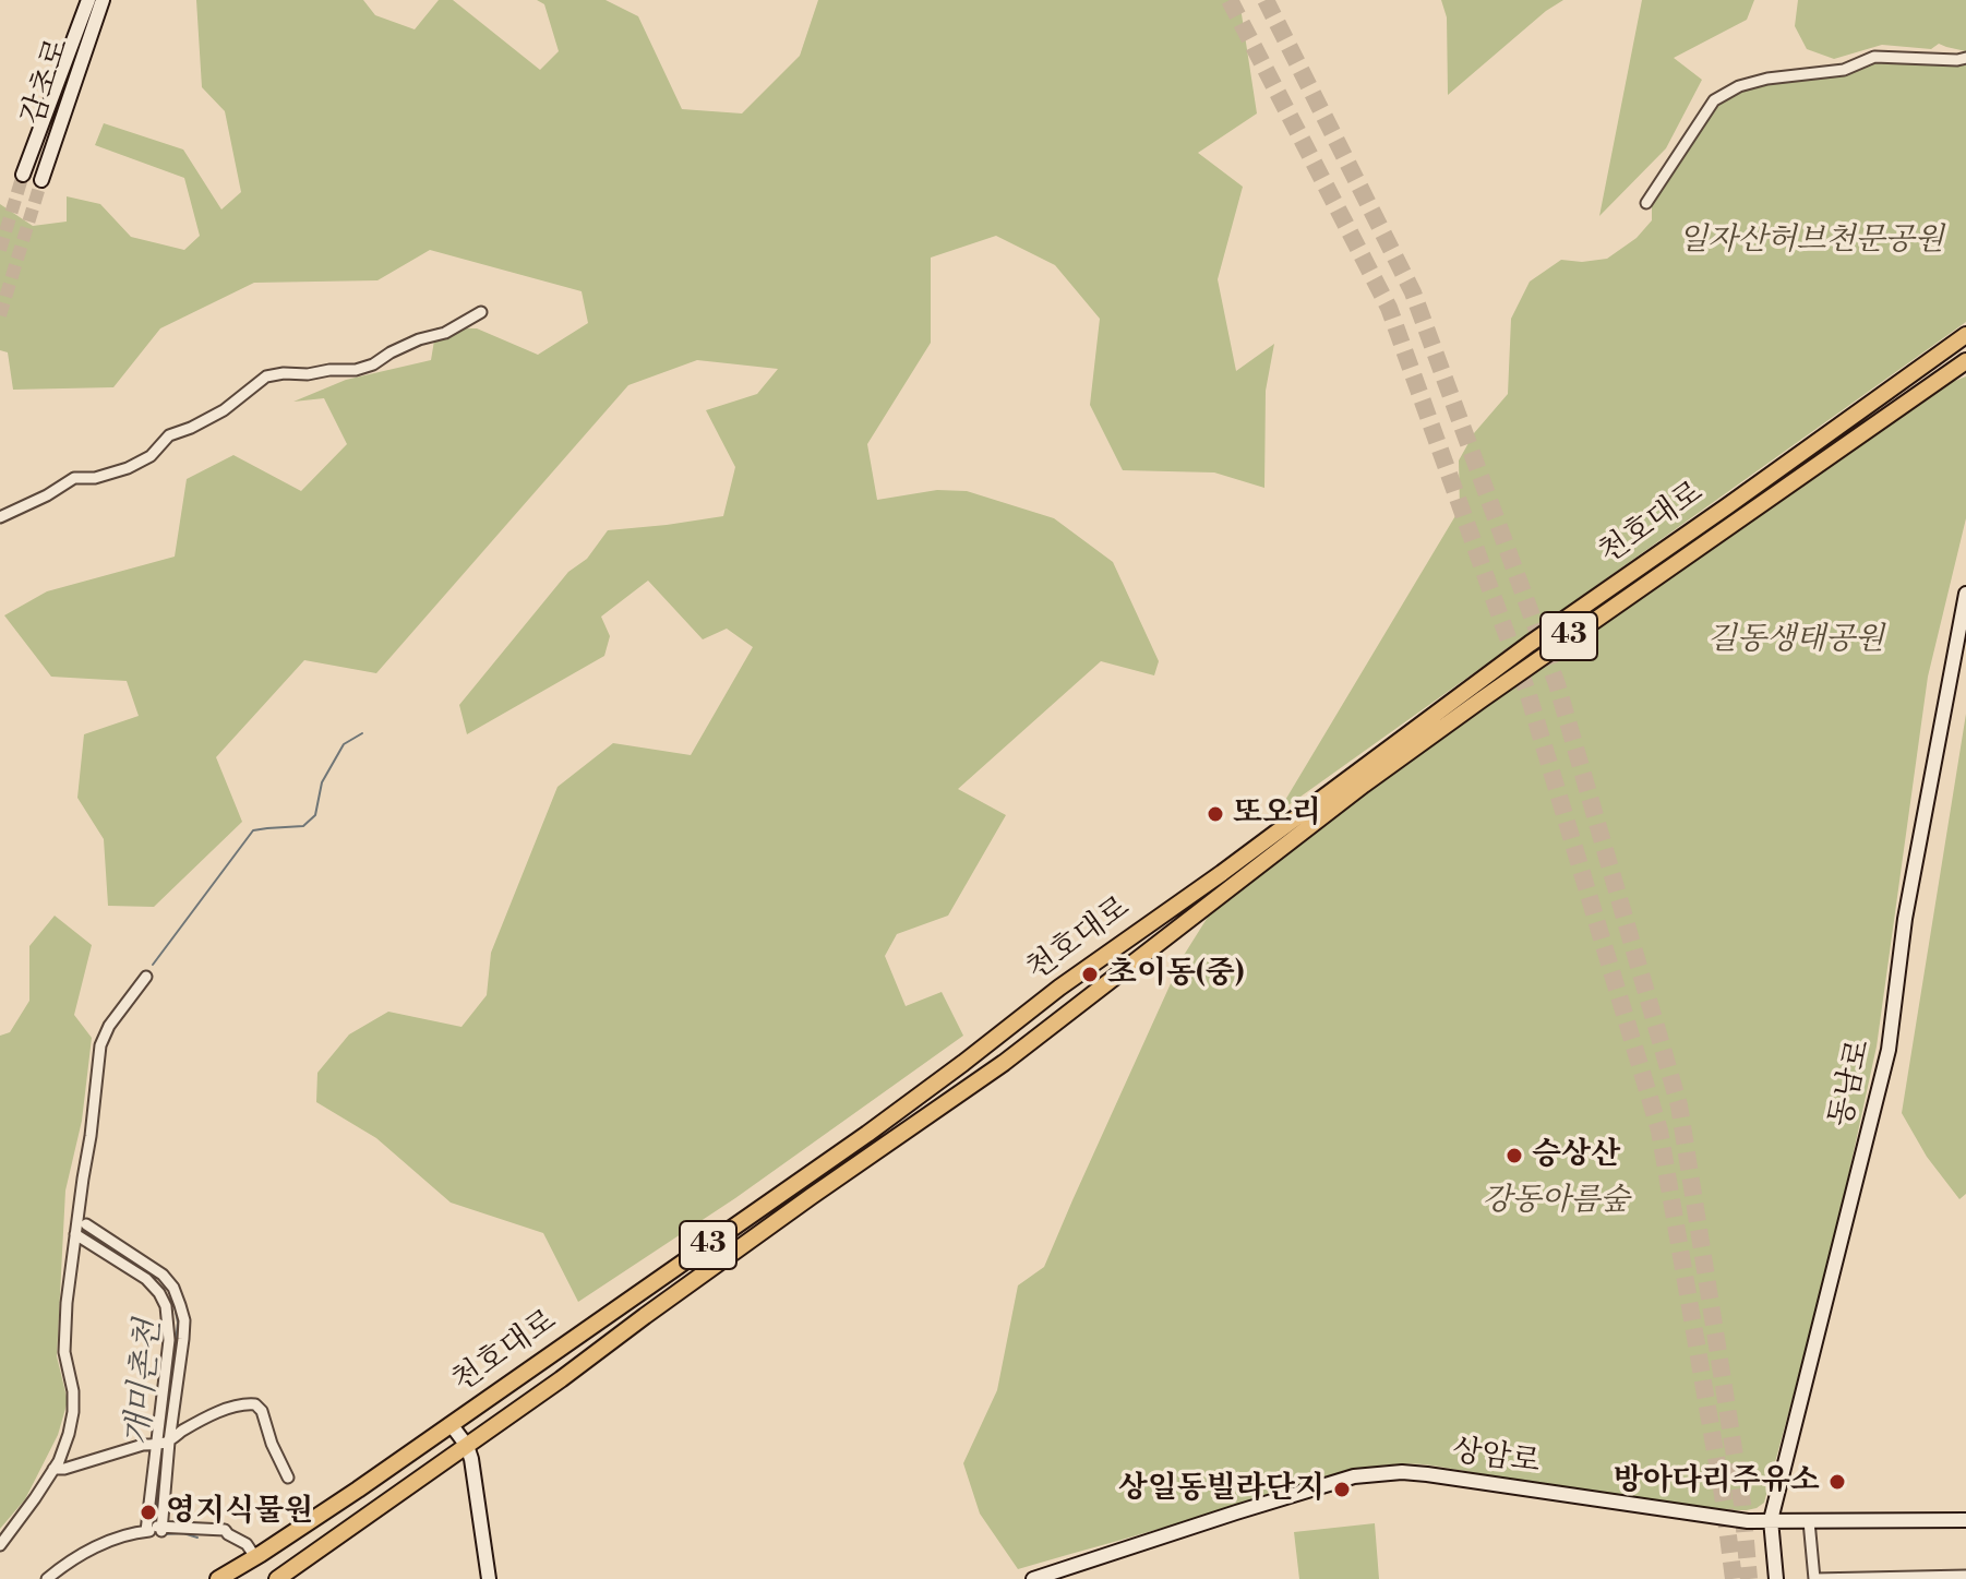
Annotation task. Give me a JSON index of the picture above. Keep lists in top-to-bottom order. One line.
{"streets":{"main road":["감초로","천호대로","43","동남로","상암로"]},"crossings":[["동남로","상암로"]],"water":["개미촌천"],"parks":["일자산허브천문공원","길동생태공원","강동아름숲"],"places":["또오리","초이동(중)","승상산","방아다리주유소","상일동빌라단지","영지식물원"]}
